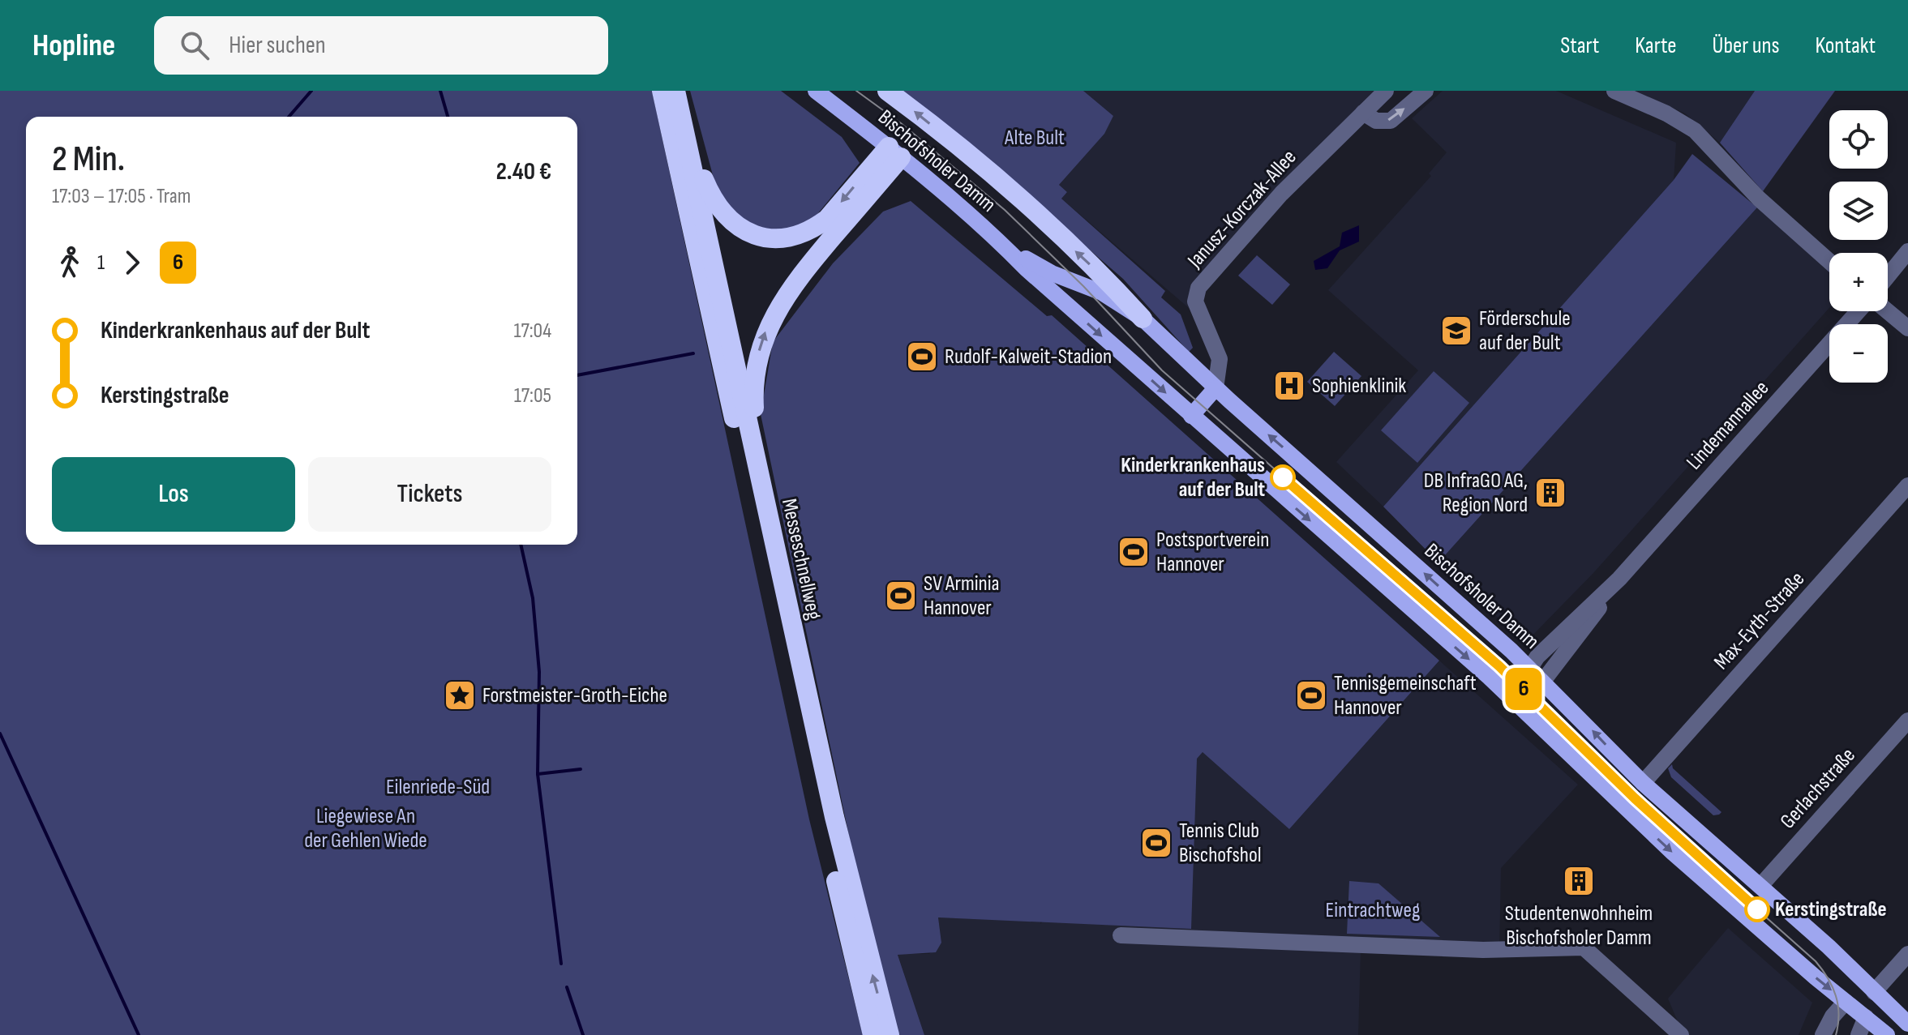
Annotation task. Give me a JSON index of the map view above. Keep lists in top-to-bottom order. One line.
{"streets":{"highway":["Messeschnellweg"],"main road":["Bischofsholer Damm"],"street":["Janusz-Korczak-Allee","Lindemannallee","Max-Eyth-Straße","Gerlachstraße"]},"crossings":[["Bischofsholer Damm","Janusz-Korczak-Allee"],["Bischofsholer Damm","Lindemannallee"],["Bischofsholer Damm","Max-Eyth-Straße"],["Bischofsholer Damm","Gerlachstraße"]],"parks":["Alte Bult","Eilenriede-Süd","Liegewiese An der Gehlen Wiede","Eintrachtweg"],"places":{"school or university":["Förderschule auf der Bult"],"sports":["Rudolf-Kalweit-Stadion","Postsportverein Hannover","SV Arminia Hannover","Tennisgemeinschaft Hannover","Tennis Club Bischofshol"],"hospital":["Sophienklinik"],"other":["Kinderkrankenhaus auf der Bult","Kerstingstraße"],"building":["DB InfraGO AG, Region Nord","Studentenwohnheim Bischofsholer Damm"],"place":["Forstmeister-Groth-Eiche"]},"lines":["tram line 6"],"page":{"header":"Hopline","search":"Hier suchen","nav":["Start","Karte","Über uns","Kontakt"],"on_map":"6","map_buttons":["+","−"],"heading":["2 Min.","17:03 – 17:05 · Tram","2.40 €"],"legs":["1","6"],"list":[{"name":"Kinderkrankenhaus auf der Bult","value":"17:04"},{"name":"Kerstingstraße","value":"17:05"}],"buttons":["Los","Tickets"]}}
